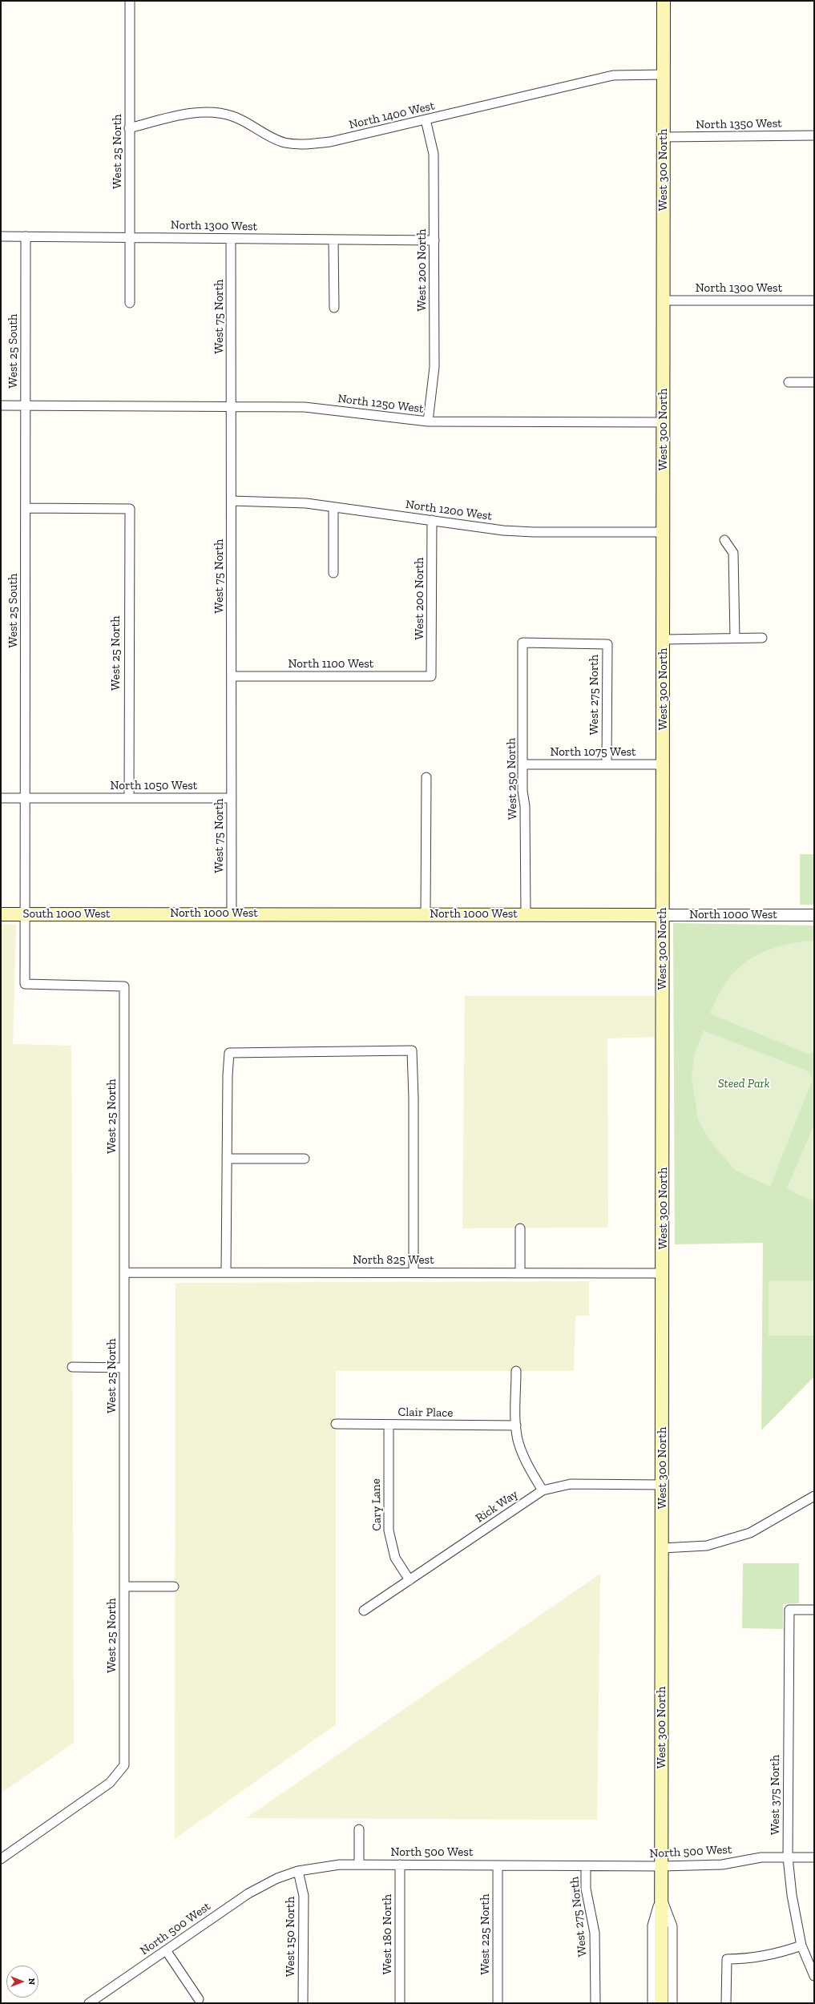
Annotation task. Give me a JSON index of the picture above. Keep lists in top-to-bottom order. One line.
{"streets":{"main road":["West 300 North","North 1000 West","South 1000 West"],"street":["North 1400 West","North 1350 West","West 25 North","North 1300 West","West 200 North","West 75 North","West 25 South","North 1250 West","North 1200 West","North 1100 West","West 275 North","North 1075 West","West 250 North","North 1050 West","North 825 West","Clair Place","Cary Lane","Rick Way","West 375 North","North 500 West","West 180 North","West 225 North","West 150 North"]},"crossings":[["North 1400 West","West 25 North"],["North 1400 West","West 300 North"],["North 1400 West","West 200 North"],["North 1350 West","West 300 North"],["West 25 North","North 1300 West"],["West 25 North","West 25 South"],["West 25 North","North 1050 West"],["West 25 North","North 825 West"],["West 300 North","North 1300 West"],["West 300 North","North 1250 West"],["West 300 North","North 1200 West"],["West 300 North","North 1075 West"],["West 300 North","North 1000 West"],["West 300 North","North 825 West"],["West 300 North","Rick Way"],["West 300 North","North 500 West"],["North 1300 West","West 200 North"],["North 1300 West","West 75 North"],["North 1300 West","West 25 South"],["West 200 North","North 1250 West"],["West 200 North","North 1200 West"],["West 200 North","North 1100 West"],["West 75 North","North 1250 West"],["West 75 North","North 1200 West"],["West 75 North","North 1100 West"],["West 75 North","North 1050 West"],["West 75 North","North 1000 West"],["West 25 South","North 1250 West"],["West 25 South","North 1050 West"],["West 25 South","South 1000 West"],["West 275 North","North 1075 West"],["West 275 North","West 250 North"],["West 275 North","North 500 West"],["North 1075 West","West 250 North"],["West 250 North","North 1000 West"],["North 1000 West","South 1000 West"],["Clair Place","Cary Lane"],["Cary Lane","Rick Way"],["West 375 North","North 500 West"],["North 500 West","West 180 North"],["North 500 West","West 225 North"],["North 500 West","West 150 North"]],"parks":["Steed Park"],"north":"right"}
